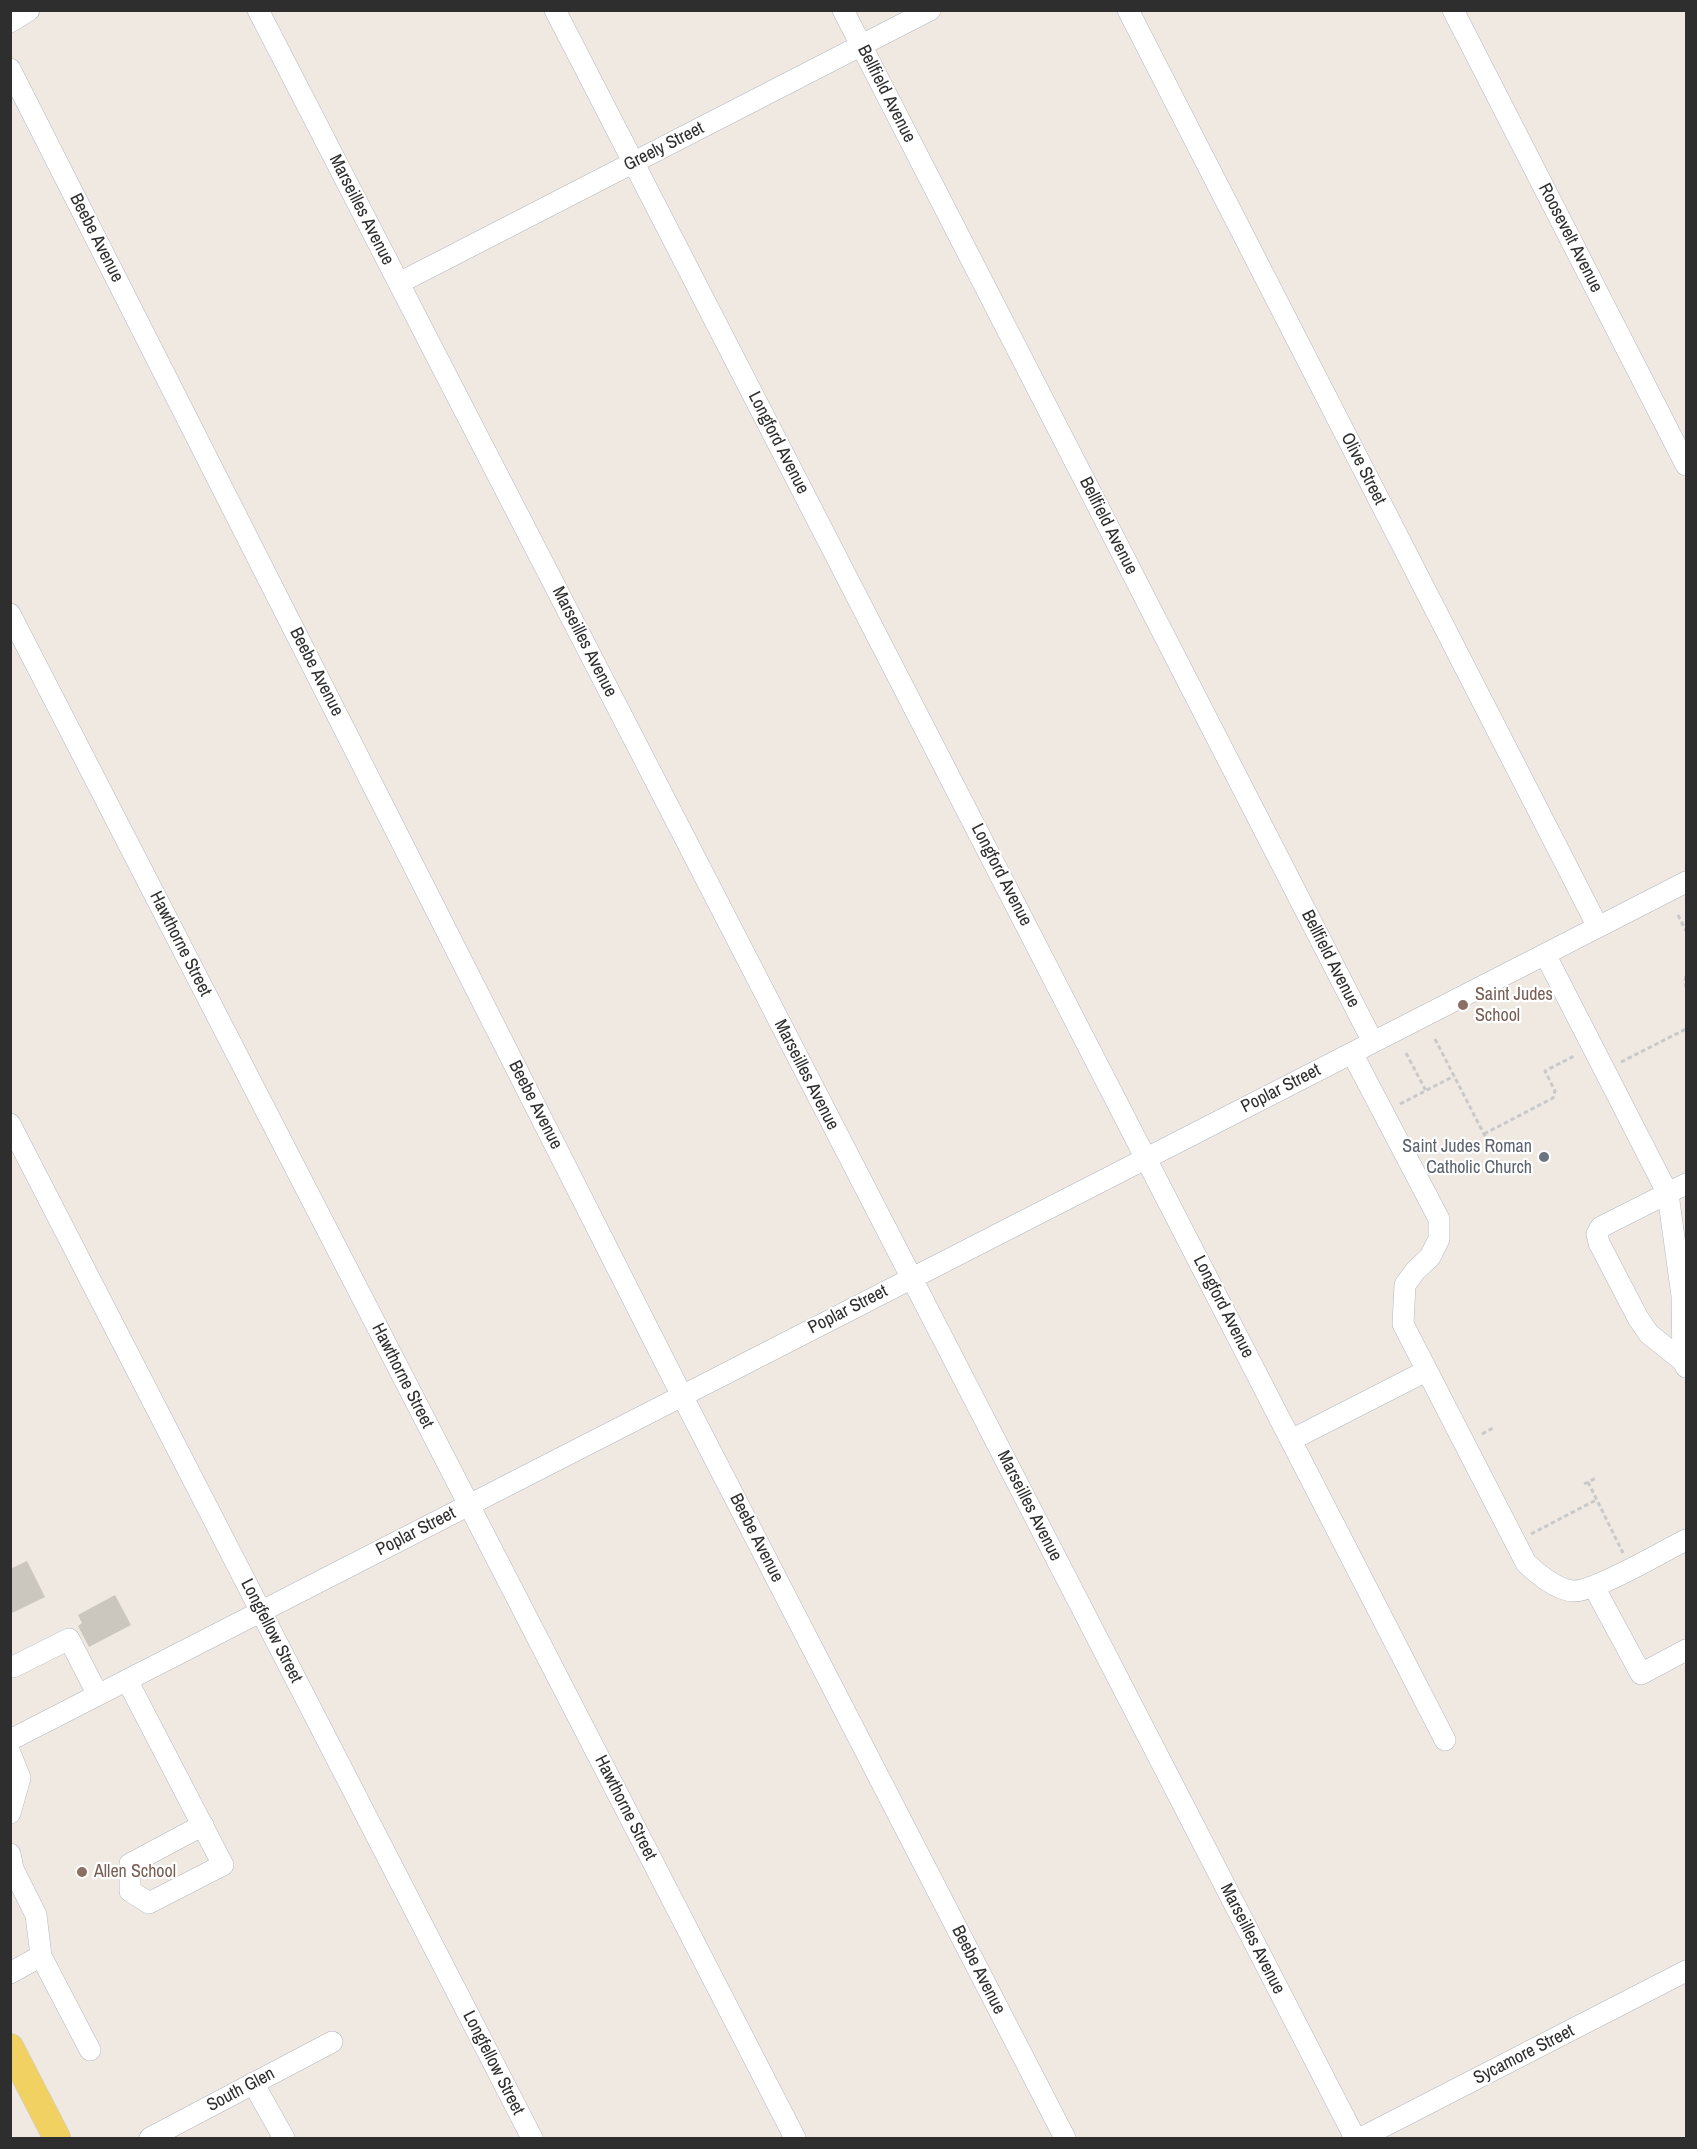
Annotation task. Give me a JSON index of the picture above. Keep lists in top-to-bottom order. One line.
{"streets":{"street":["Bellfield Avenue","Greely Street","Marseilles Avenue","Beebe Avenue","Roosevelt Avenue","Longford Avenue","Olive Street","Hawthorne Street","Poplar Street","Longfellow Street","Sycamore Street","South Glen"]},"crossings":[["Bellfield Avenue","Greely Street"],["Bellfield Avenue","Poplar Street"],["Greely Street","Marseilles Avenue"],["Greely Street","Longford Avenue"],["Marseilles Avenue","Poplar Street"],["Beebe Avenue","Poplar Street"],["Longford Avenue","Poplar Street"],["Olive Street","Poplar Street"],["Hawthorne Street","Poplar Street"],["Poplar Street","Longfellow Street"]],"places":["Saint Judes School","Saint Judes Roman Catholic Church","Allen School"]}
